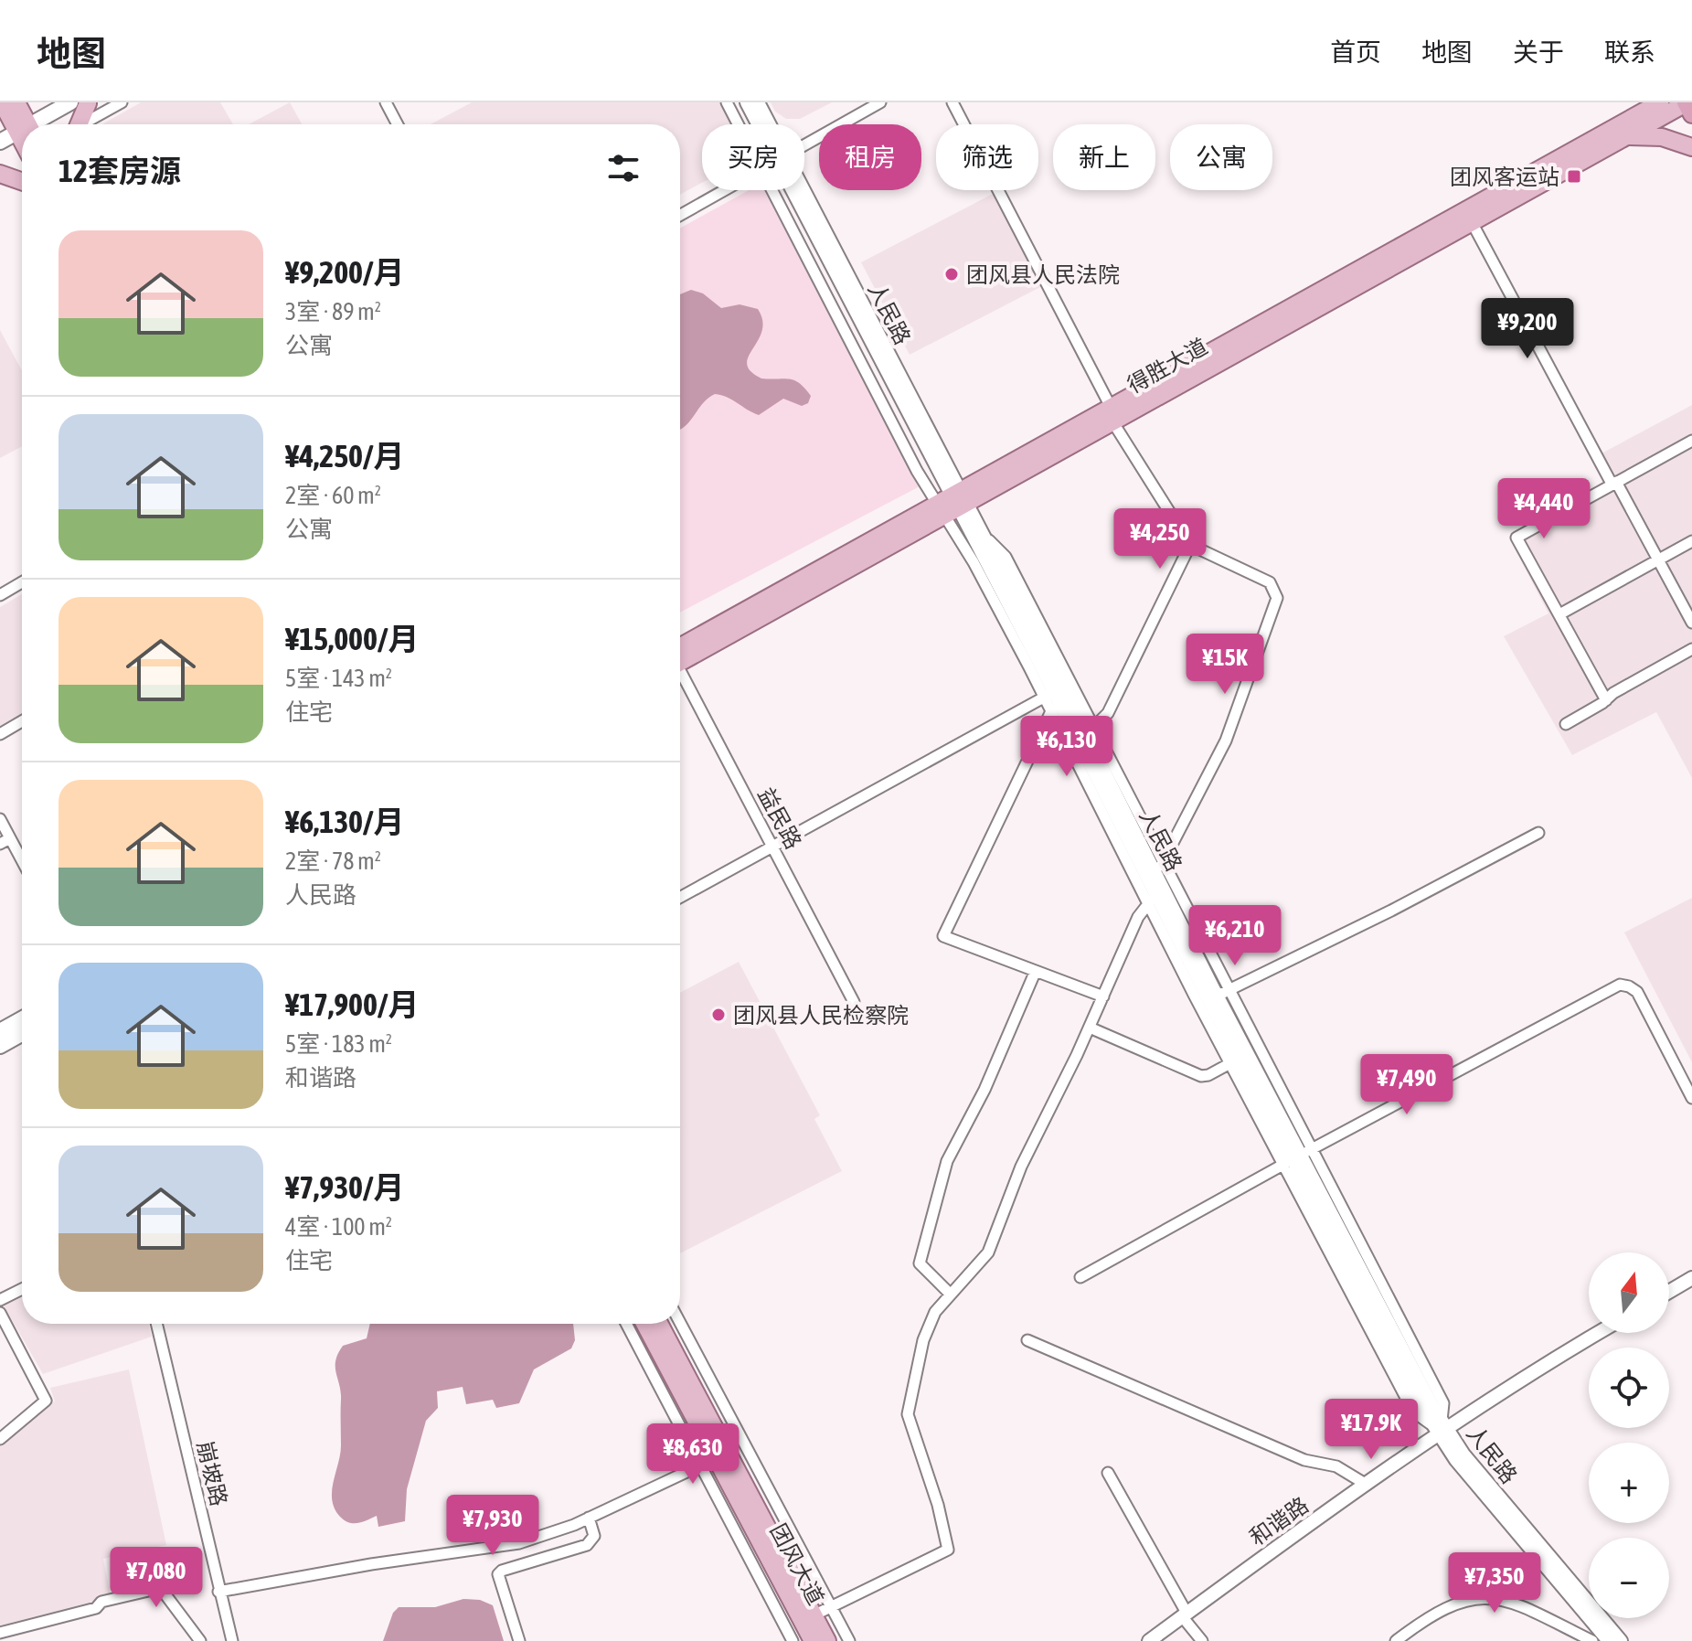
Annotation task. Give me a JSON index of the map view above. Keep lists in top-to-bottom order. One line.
{"streets":{"main road":["得胜大道","团风大道"],"street":["人民路","益民路","崩坡路","和谐路"]},"crossings":[["人民路","得胜大道"],["人民路","和谐路"]],"places":{"transit":["团风客运站"],"other":["团风县人民法院","团风县人民检察院"]},"north":"top","page":{"header":"地图","nav":["首页","地图","关于","联系"],"chip":["买房","租房","筛选","新上","公寓"],"heading":"12套房源","list":[{"name":"¥9,200/月","note":"3室 · 89 m² · 公寓"},{"name":"¥4,250/月","note":"2室 · 60 m² · 公寓"},{"name":"¥15,000/月","note":"5室 · 143 m² · 住宅"},{"name":"¥6,130/月","note":"2室 · 78 m² · 人民路"},{"name":"¥17,900/月","note":"5室 · 183 m² · 和谐路"},{"name":"¥7,930/月","note":"4室 · 100 m² · 住宅"}],"price":["¥9,200","¥4,440","¥4,250","¥15K","¥6,130","¥6,210","¥7,490","¥17.9K","¥8,630","¥7,930","¥7,080","¥7,350"],"map_buttons":["+","−"]}}
